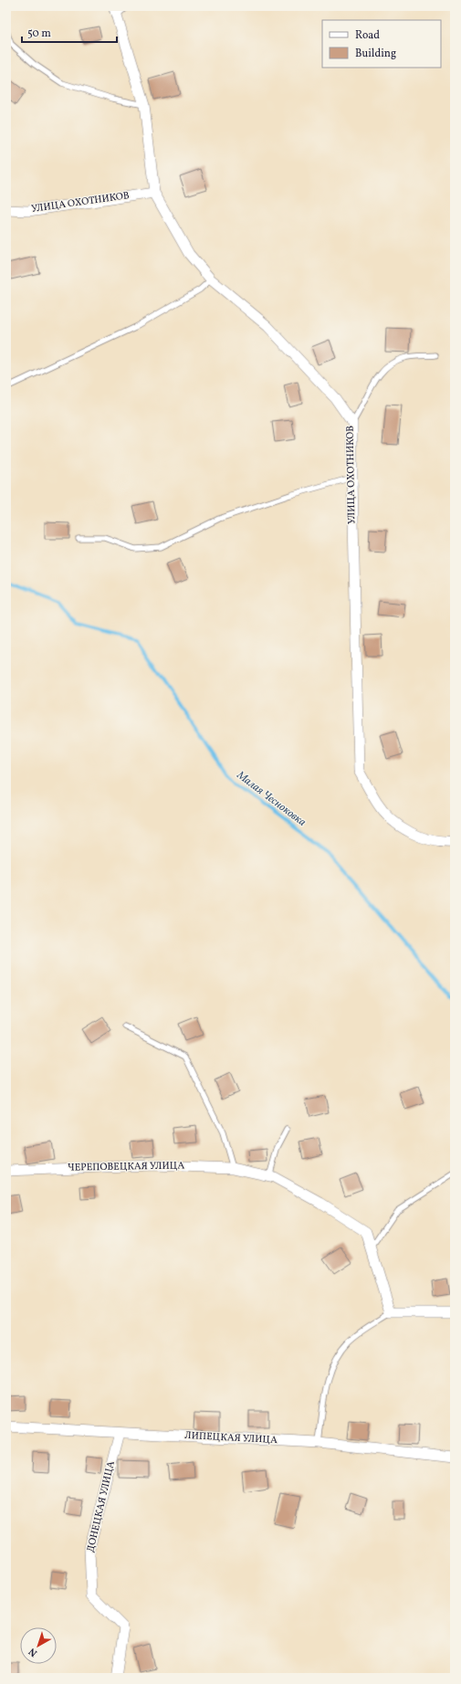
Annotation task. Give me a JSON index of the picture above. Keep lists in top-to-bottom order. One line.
{"streets":{"street":["УЛИЦА ОХОТНИКОВ","ЧЕРЕПОВЕЦКАЯ УЛИЦА","ЛИПЕЦКАЯ УЛИЦА","ДОНЕЦКАЯ УЛИЦА"]},"crossings":[["ЛИПЕЦКАЯ УЛИЦА","ДОНЕЦКАЯ УЛИЦА"]],"water":["Малая Чесноковка"],"legend":["Road","Building"],"scale_bar":"50 m","north":"bottom left"}
